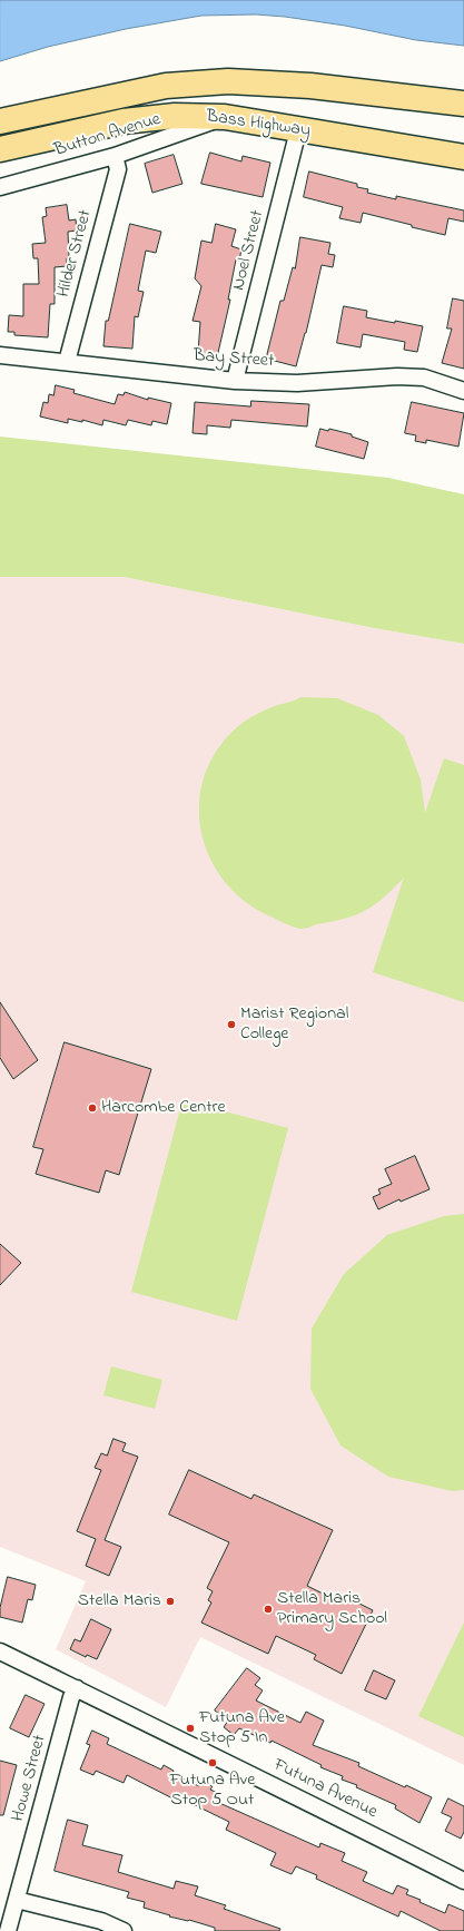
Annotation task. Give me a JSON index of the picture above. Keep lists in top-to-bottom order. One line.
{"streets":{"highway":["Bass Highway"],"street":["Button Avenue","Noel Street","Hilder Street","Bay Street","Howe Street","Futuna Avenue"]},"crossings":[["Bass Highway","Button Avenue"],["Bass Highway","Noel Street"],["Button Avenue","Hilder Street"],["Noel Street","Bay Street"],["Hilder Street","Bay Street"],["Howe Street","Futuna Avenue"]],"places":["Marist Regional College","Harcombe Centre","Stella Maris","Stella Maris Primary School","Futuna Ave Stop 5 In","Futuna Ave Stop 5 Out"]}
